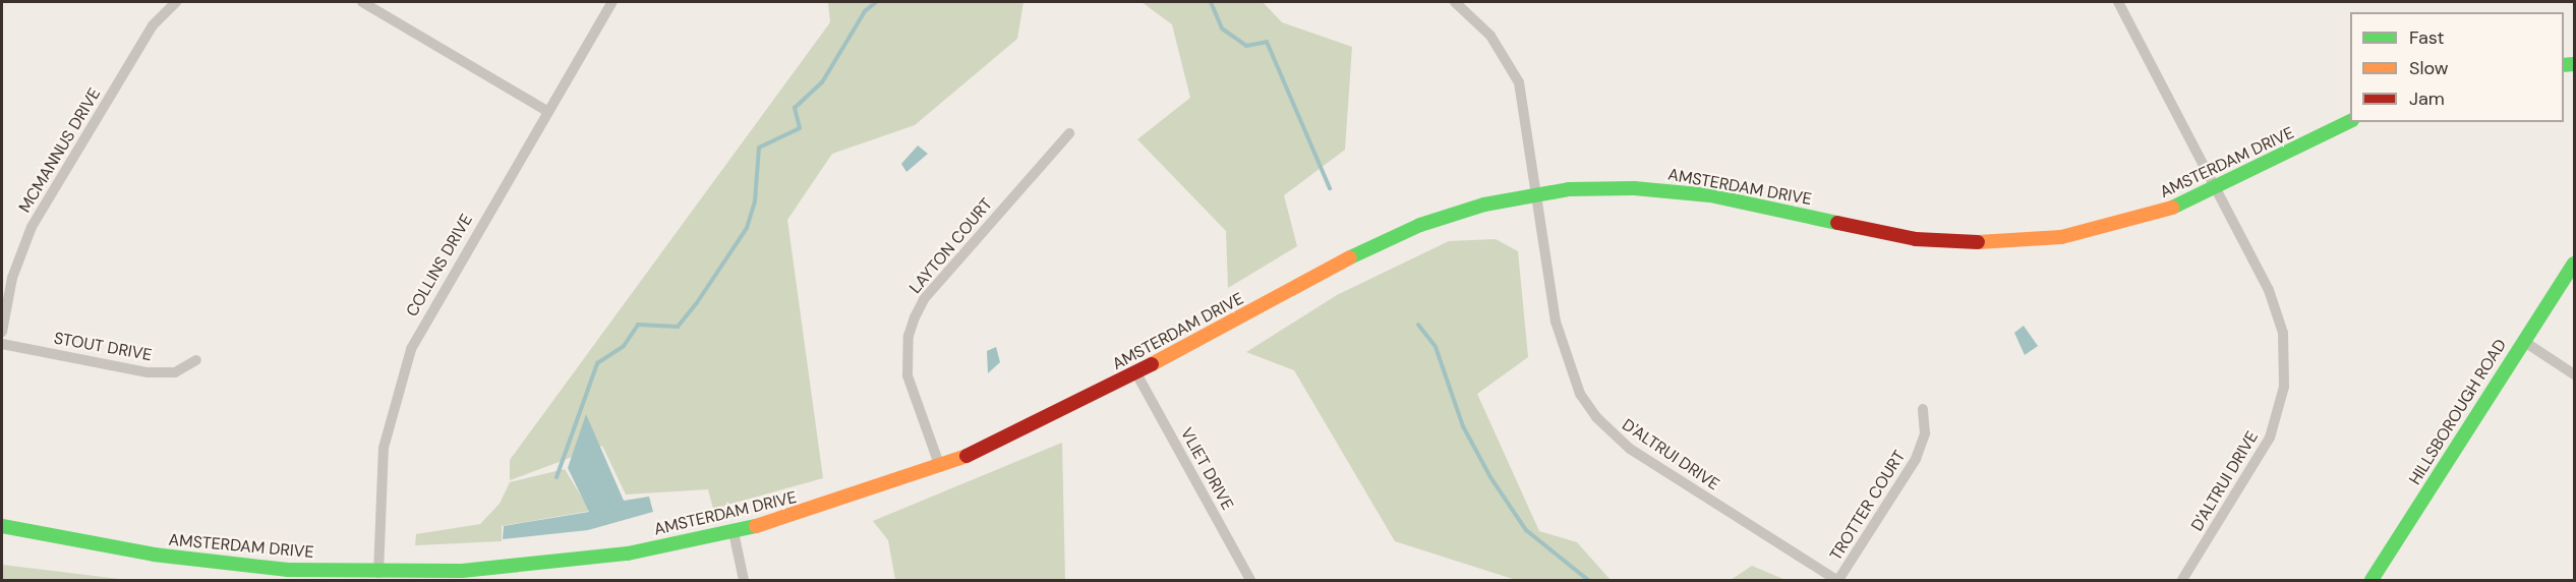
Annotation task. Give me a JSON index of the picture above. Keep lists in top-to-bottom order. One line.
{"streets":{"street":["MCMANNUS DRIVE","AMSTERDAM DRIVE","LAYTON COURT","COLLINS DRIVE","STOUT DRIVE","HILLSBOROUGH ROAD","D'ALTRUI DRIVE","VLIET DRIVE","TROTTER COURT"]},"crossings":[["AMSTERDAM DRIVE","LAYTON COURT"],["AMSTERDAM DRIVE","COLLINS DRIVE"],["AMSTERDAM DRIVE","D'ALTRUI DRIVE"],["AMSTERDAM DRIVE","VLIET DRIVE"],["D'ALTRUI DRIVE","TROTTER COURT"]],"legend":["Fast","Slow","Jam"]}
